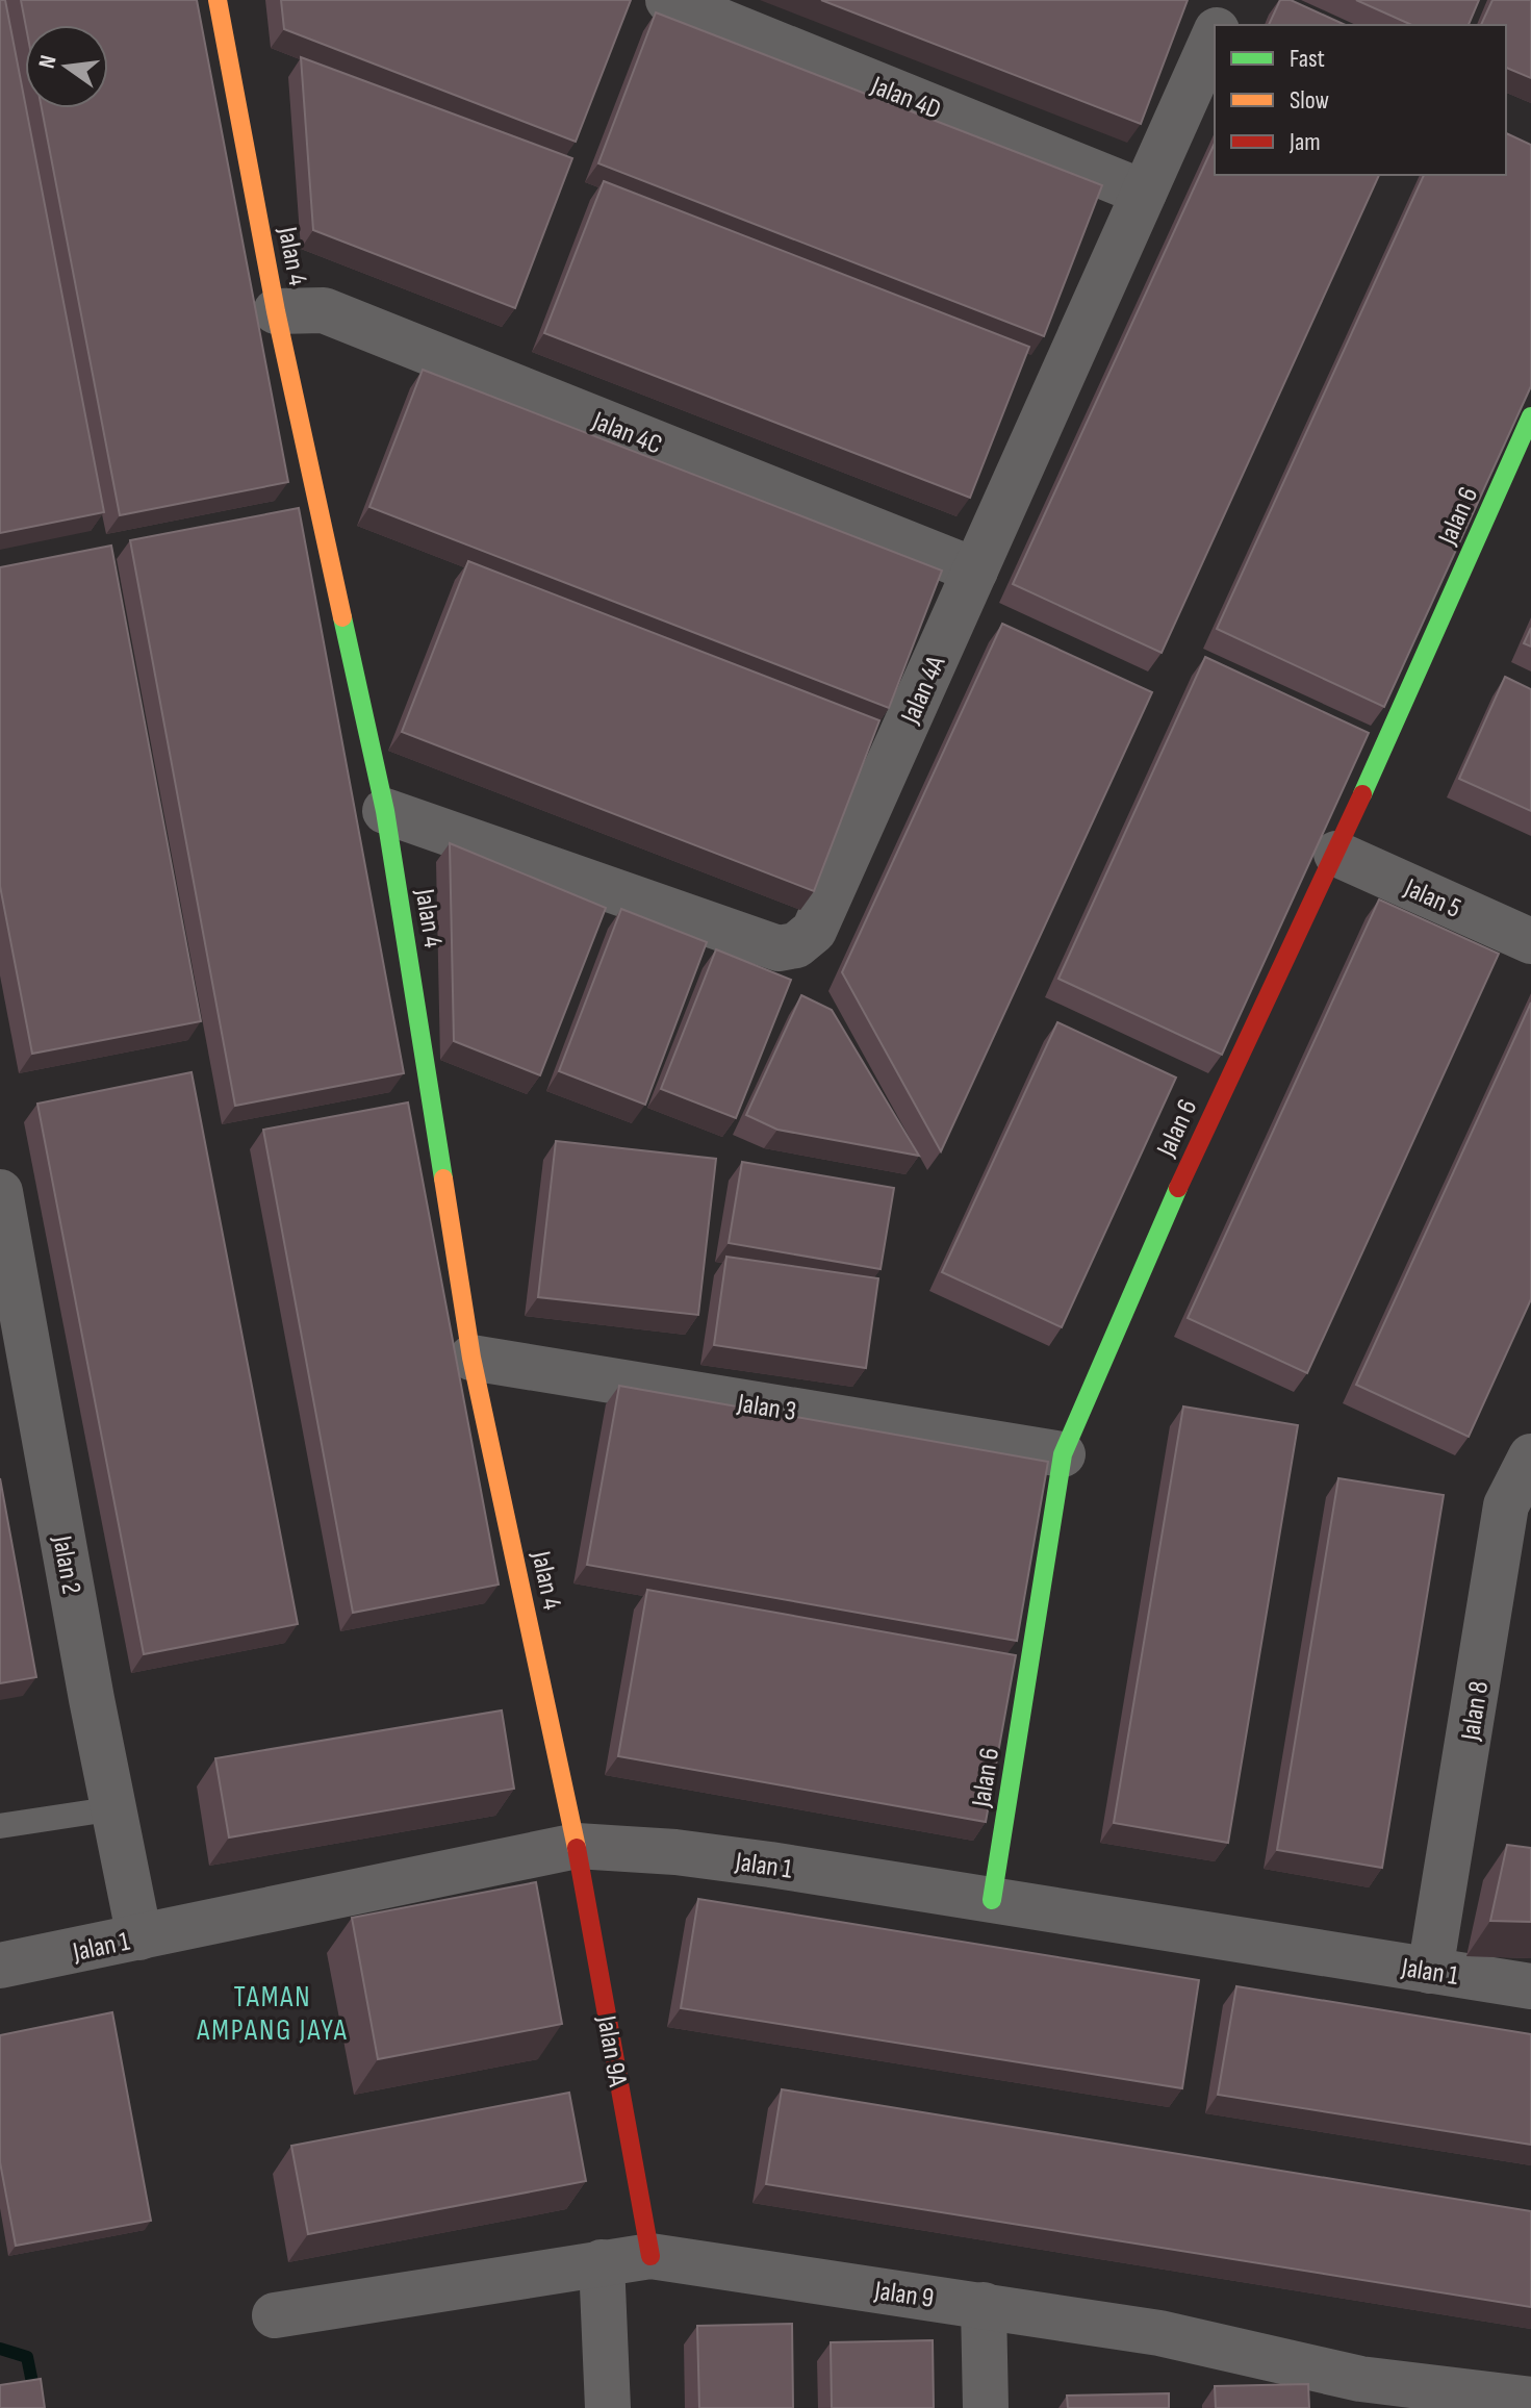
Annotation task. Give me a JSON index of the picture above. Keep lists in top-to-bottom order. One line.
{"streets":{"street":["Jalan 4D","Jalan 4","Jalan 4C","Jalan 6","Jalan 4A","Jalan 5","Jalan 3","Jalan 2","Jalan 8","Jalan 1","Jalan 9A","Jalan 9"]},"crossings":[["Jalan 4D","Jalan 4A"],["Jalan 4","Jalan 4C"],["Jalan 4","Jalan 4A"],["Jalan 4","Jalan 3"],["Jalan 4","Jalan 1"],["Jalan 4","Jalan 9A"],["Jalan 4C","Jalan 4A"],["Jalan 6","Jalan 5"],["Jalan 6","Jalan 3"],["Jalan 6","Jalan 1"],["Jalan 2","Jalan 1"],["Jalan 8","Jalan 1"],["Jalan 1","Jalan 9A"],["Jalan 9A","Jalan 9"]],"districts":["TAMAN AMPANG JAYA"],"legend":["Fast","Slow","Jam"],"north":"left"}
